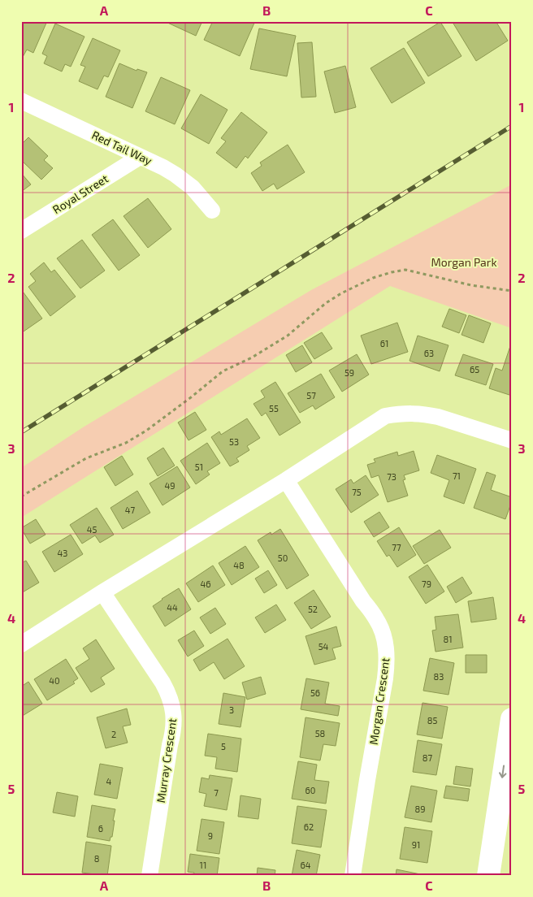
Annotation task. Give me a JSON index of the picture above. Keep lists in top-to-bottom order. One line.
{"streets":{"street":["Red Tail Way","Royal Street","Morgan Crescent","Murray Crescent"]},"crossings":[["Red Tail Way","Royal Street"]],"parks":["Morgan Park"],"house_numbers":["61","63","65","59","57","55","53","51","71","73","49","75","47","45","77","43","50","48","46","79","44","52","81","54","83","40","56","3","85","58","2","5","87","4","60","7","89","62","6","9","91","8","11","64"],"grid":{"columns":["A","B","C"],"rows":["1","2","3","4","5"]}}
